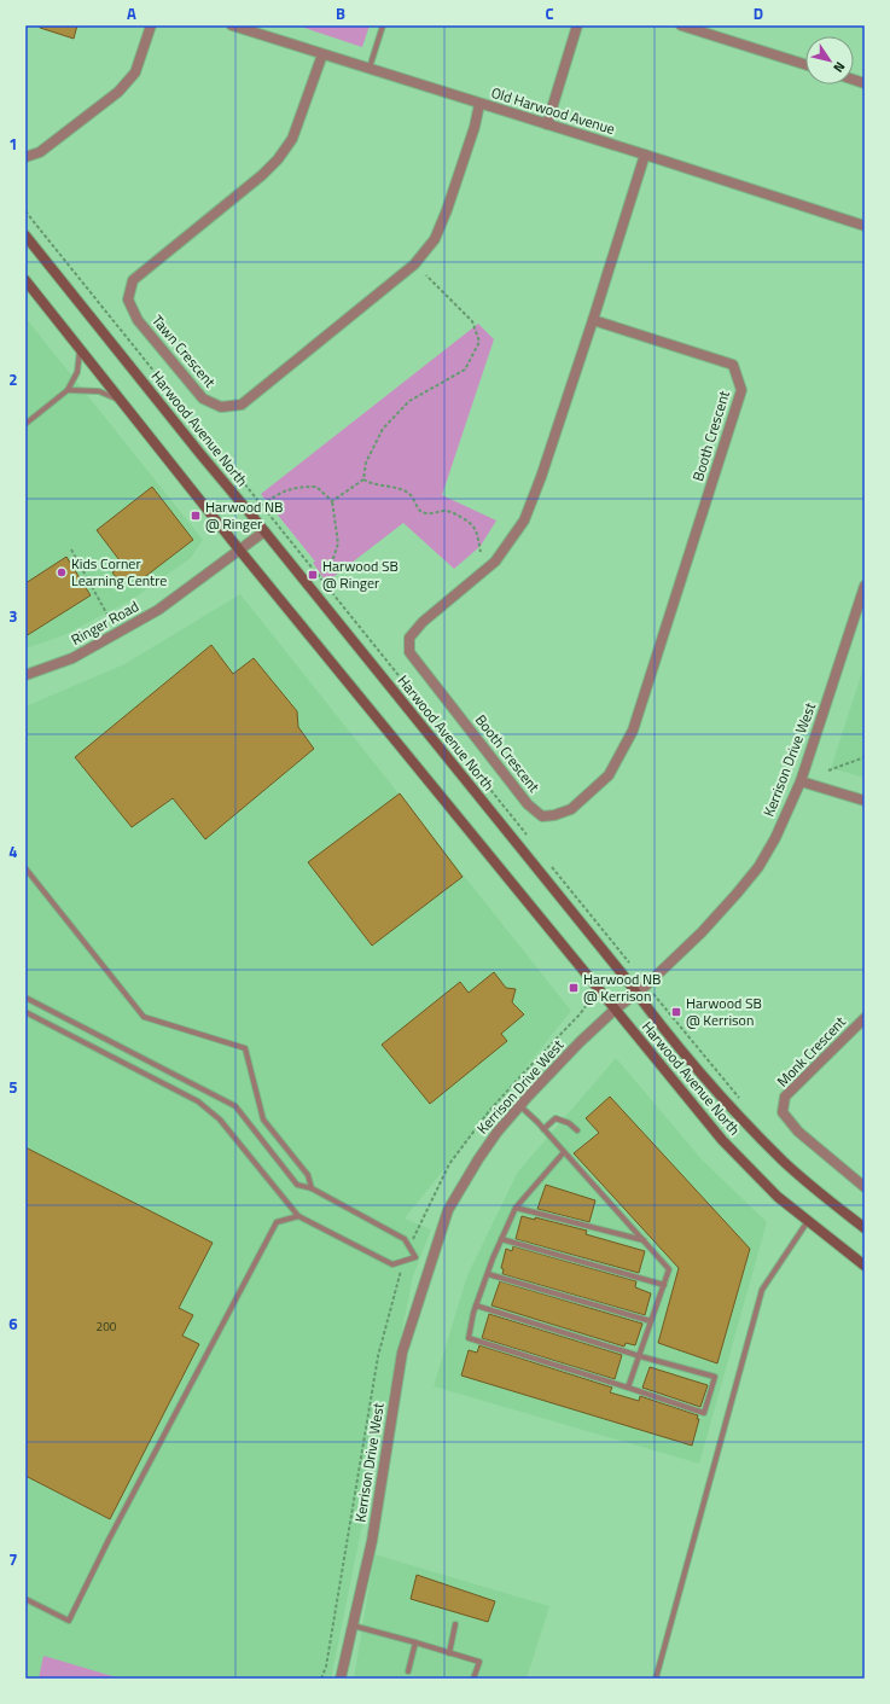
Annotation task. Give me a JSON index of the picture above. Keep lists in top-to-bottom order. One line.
{"streets":{"main road":["Harwood Avenue North"],"street":["Old Harwood Avenue","Tawn Crescent","Booth Crescent","Ringer Road","Kerrison Drive West","Monk Crescent"]},"crossings":[["Old Harwood Avenue","Tawn Crescent"],["Old Harwood Avenue","Booth Crescent"],["Harwood Avenue North","Ringer Road"],["Harwood Avenue North","Kerrison Drive West"]],"places":{"transit":["Harwood NB @ Ringer","Harwood SB @ Ringer","Harwood NB @ Kerrison","Harwood SB @ Kerrison"],"other":["Kids Corner Learning Centre"]},"house_numbers":["200"],"north":"bottom right","grid":{"columns":["A","B","C","D"],"rows":["1","2","3","4","5","6","7"]}}
